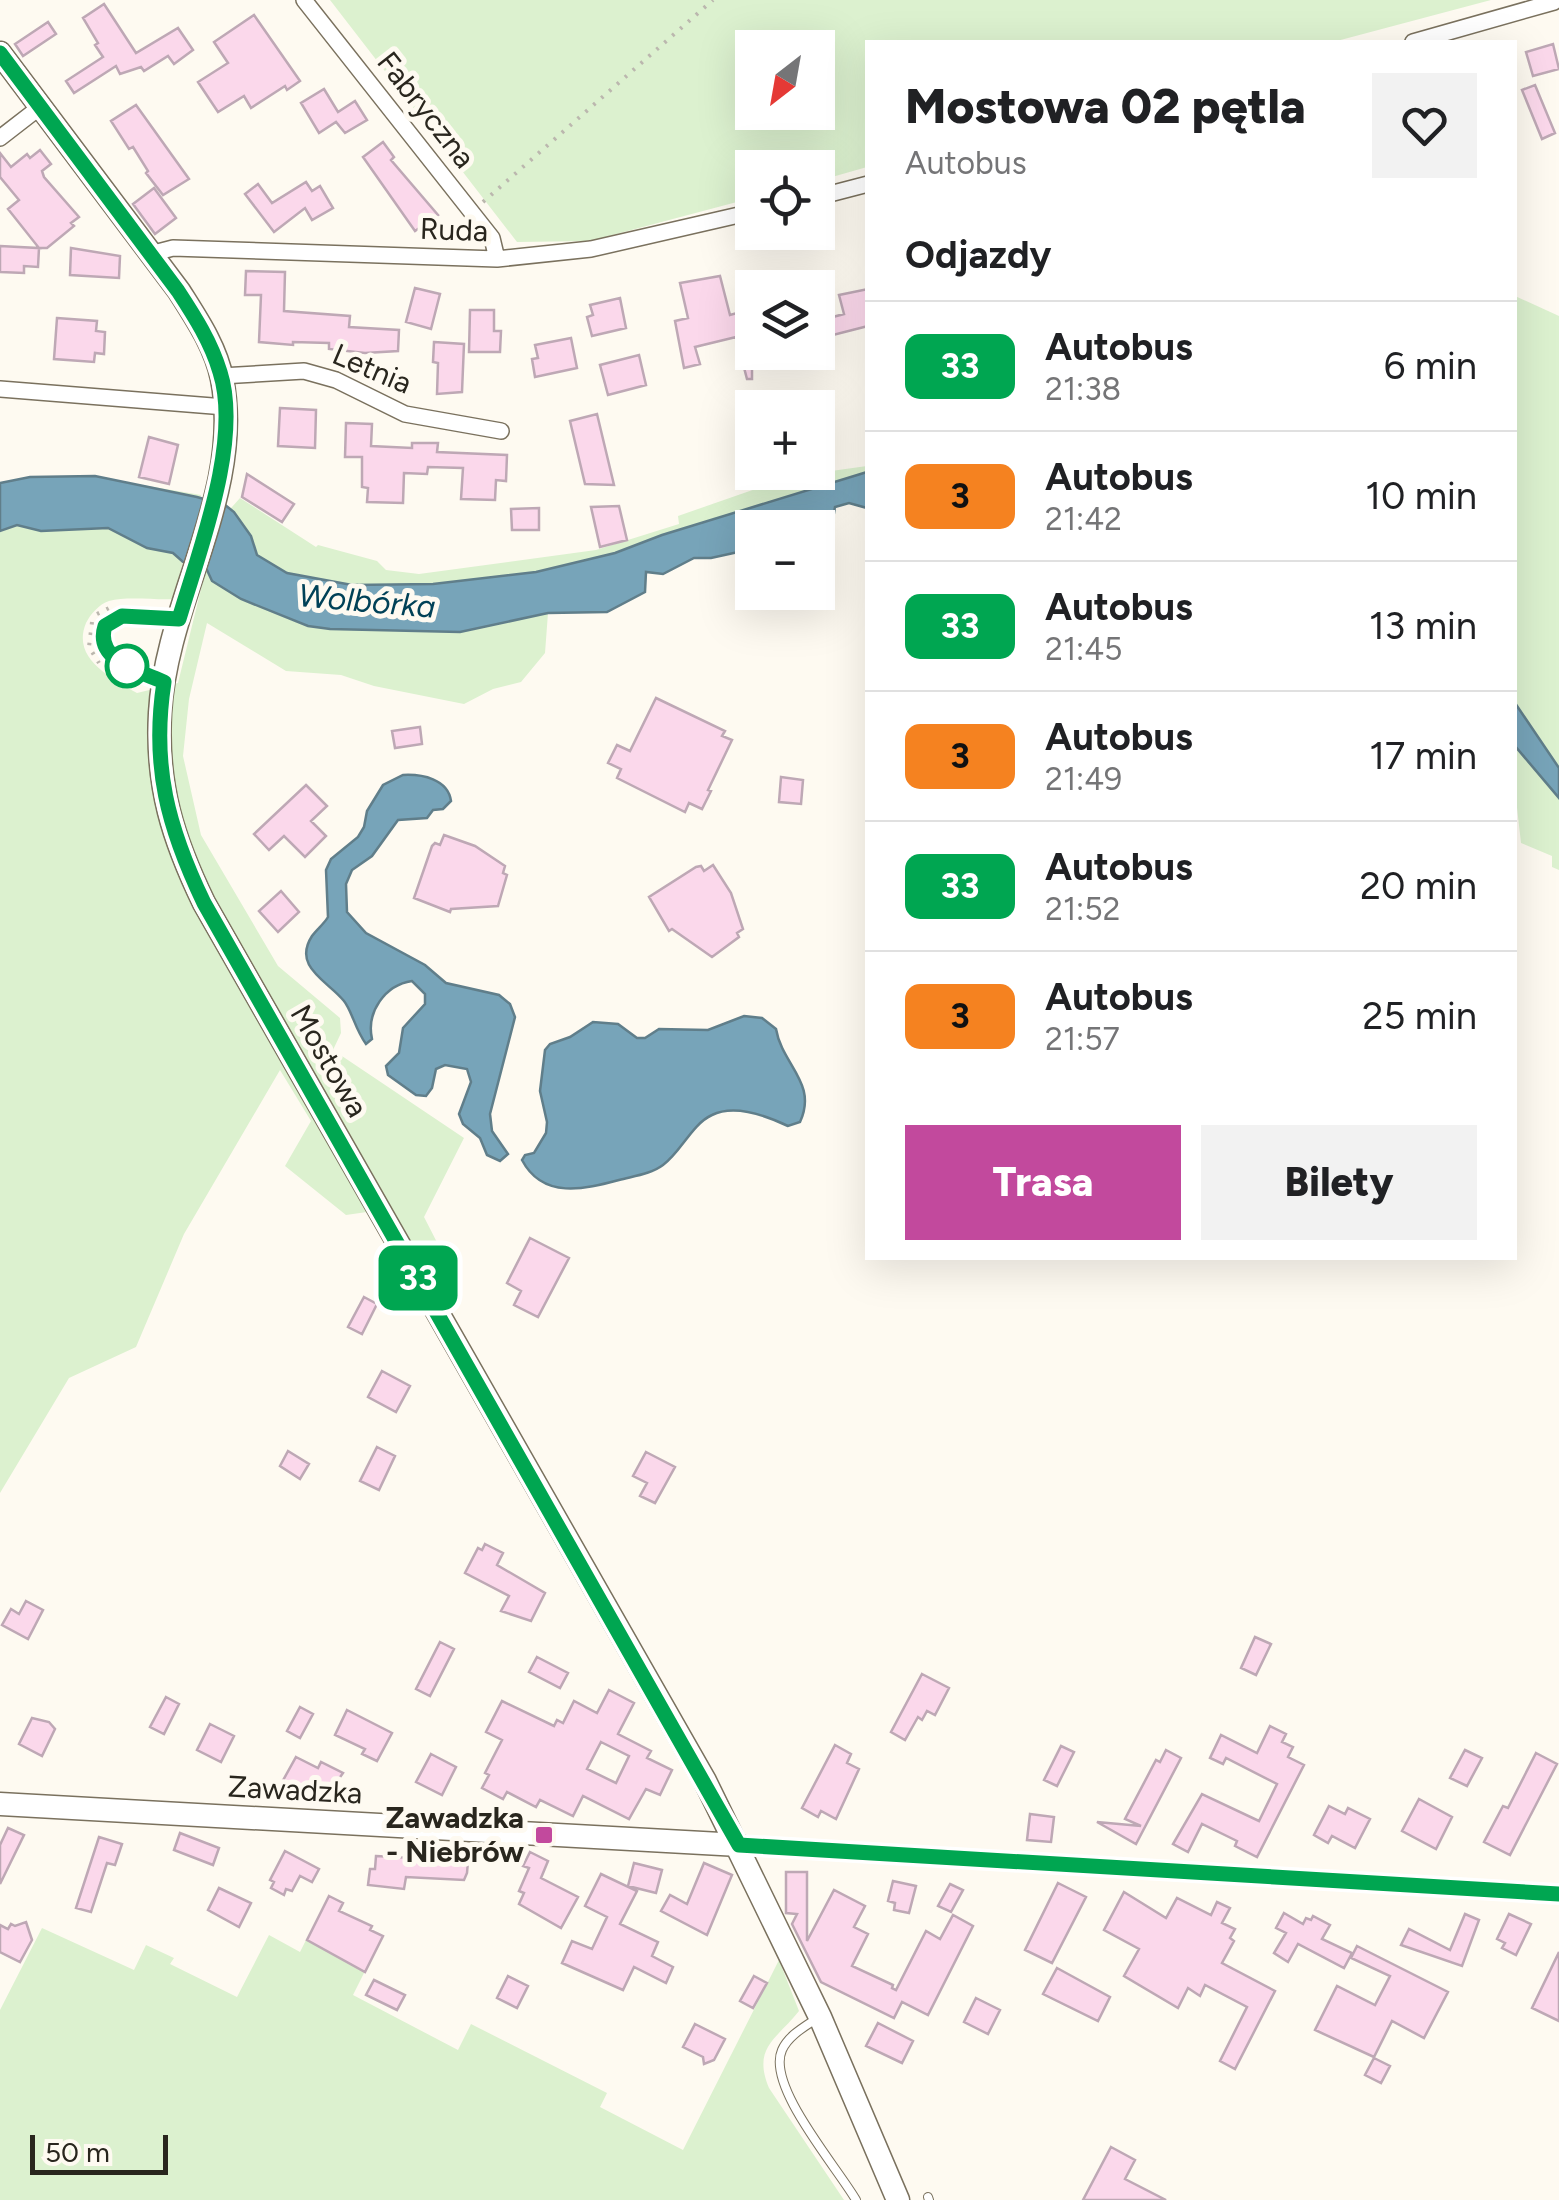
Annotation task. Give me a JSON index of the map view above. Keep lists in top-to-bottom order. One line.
{"streets":{"street":["Fabryczna","Ruda","Letnia","Mostowa","Zawadzka"]},"crossings":[["Fabryczna","Ruda"],["Ruda","Mostowa"],["Letnia","Mostowa"],["Mostowa","Zawadzka"]],"water":["Wolbórka"],"places":{"transit":["Zawadzka - Niebrów"]},"lines":["bus line 33"],"scale_bar":"50 m","north":"bottom left","page":{"on_map":"33","map_buttons":["+","−"],"heading":[["Mostowa 02 pętla","Autobus"],"Odjazdy"],"list":[{"mark":"33","name":"Autobus","note":"21:38","value":"6 min"},{"mark":"3","name":"Autobus","note":"21:42","value":"10 min"},{"mark":"33","name":"Autobus","note":"21:45","value":"13 min"},{"mark":"3","name":"Autobus","note":"21:49","value":"17 min"},{"mark":"33","name":"Autobus","note":"21:52","value":"20 min"},{"mark":"3","name":"Autobus","note":"21:57","value":"25 min"}],"buttons":["Trasa","Bilety"],"scale":"50 m"}}
